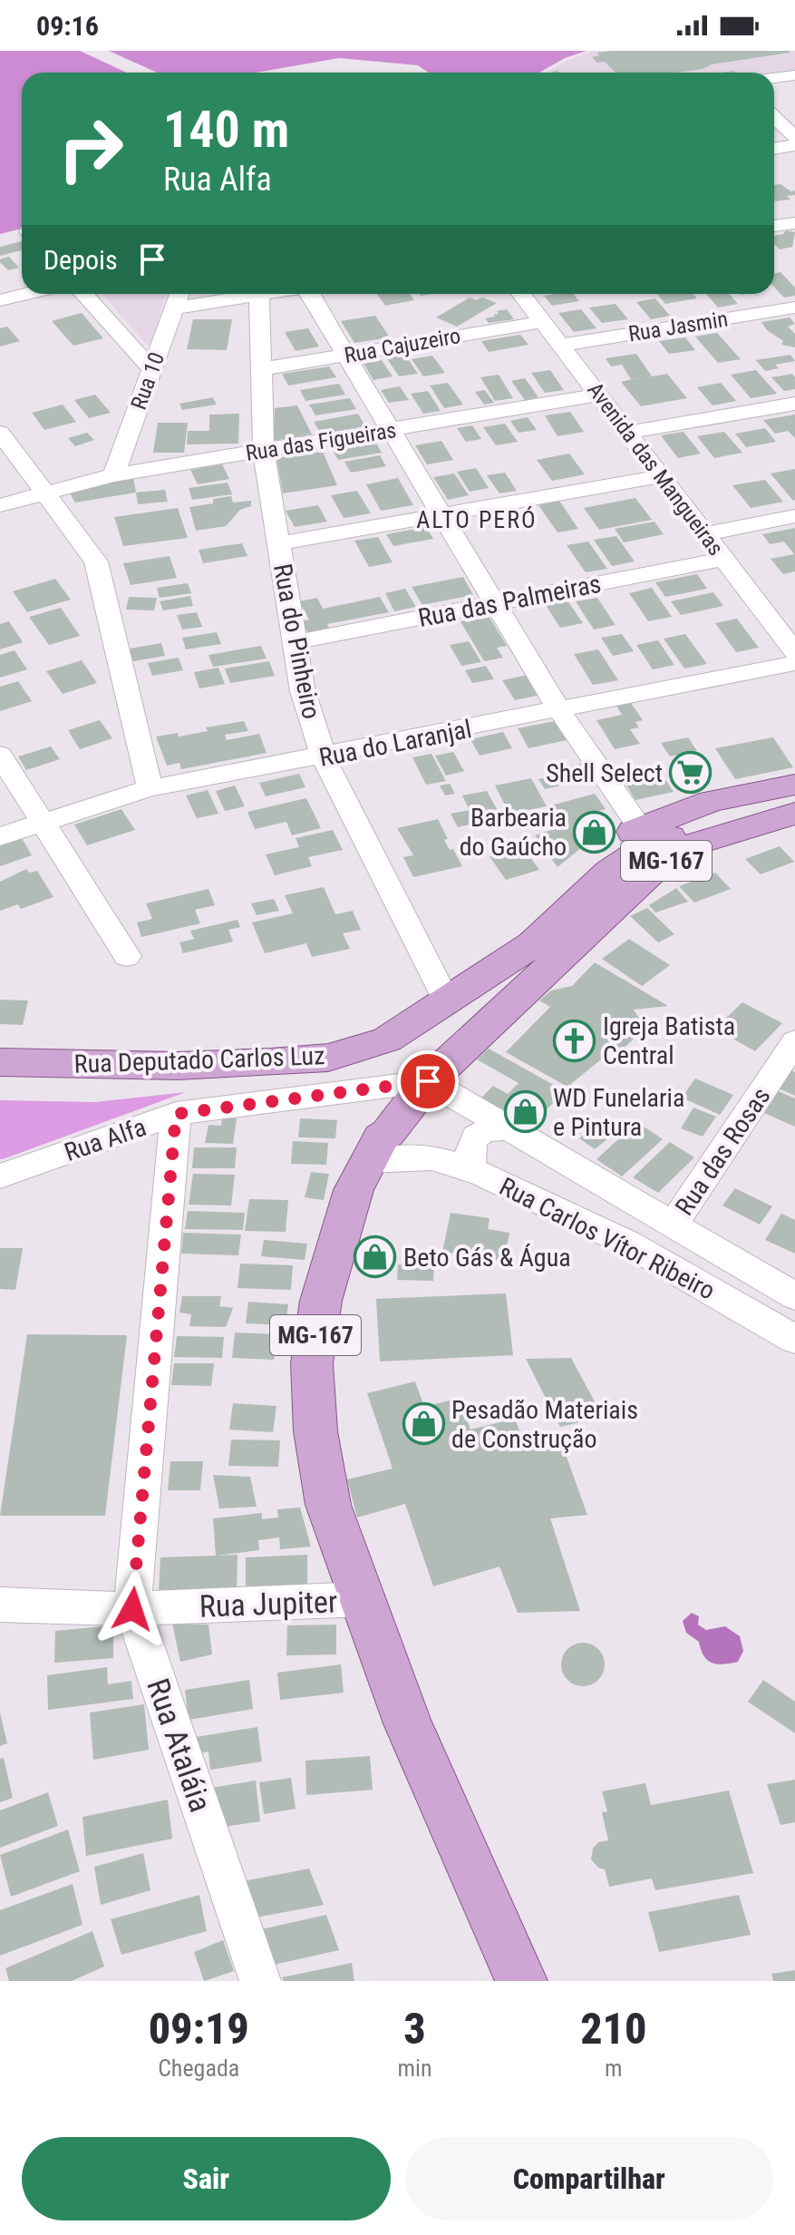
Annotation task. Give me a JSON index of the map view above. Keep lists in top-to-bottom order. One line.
{"streets":{"main road":["MG-167","Rua Deputado Carlos Luz"],"street":["Rua Jasmin","Rua Cajuzeiro","Rua 10","Rua das Figueiras","Avenida das Mangueiras","Rua das Palmeiras","Rua do Pinheiro","Rua do Laranjal","Rua Alfa","Rua das Rosas","Rua Carlos Vítor Ribeiro","Rua Jupiter","Rua Ataláia"]},"crossings":[["Rua Jasmin","Avenida das Mangueiras"],["Rua Cajuzeiro","Avenida das Mangueiras"],["Rua Cajuzeiro","Rua do Pinheiro"],["Rua 10","Rua das Figueiras"],["Rua das Figueiras","Avenida das Mangueiras"],["Rua das Figueiras","Rua do Pinheiro"],["Avenida das Mangueiras","Rua das Palmeiras"],["Avenida das Mangueiras","Rua do Laranjal"],["Rua das Palmeiras","Rua do Pinheiro"],["Rua do Pinheiro","Rua do Laranjal"],["Rua do Pinheiro","Rua Deputado Carlos Luz"],["MG-167","Rua Deputado Carlos Luz"],["MG-167","Rua Alfa"],["MG-167","Rua Carlos Vítor Ribeiro"],["MG-167","Rua Jupiter"],["Rua Alfa","Rua Carlos Vítor Ribeiro"],["Rua Alfa","Rua Ataláia"],["Rua das Rosas","Rua Carlos Vítor Ribeiro"],["Rua Jupiter","Rua Ataláia"]],"districts":["ALTO PERÓ"],"places":{"supermarket":["Shell Select"],"shop":["Barbearia do Gaúcho","WD Funelaria e Pintura","Beto Gás & Água","Pesadão Materiais de Construção"],"church":["Igreja Batista Central"]},"page":{"status":"09:16","turn":["140 m","Rua Alfa"],"then":"Depois","eta":["09:19","Chegada","3","min","210","m"],"buttons":["Sair","Compartilhar"]}}
